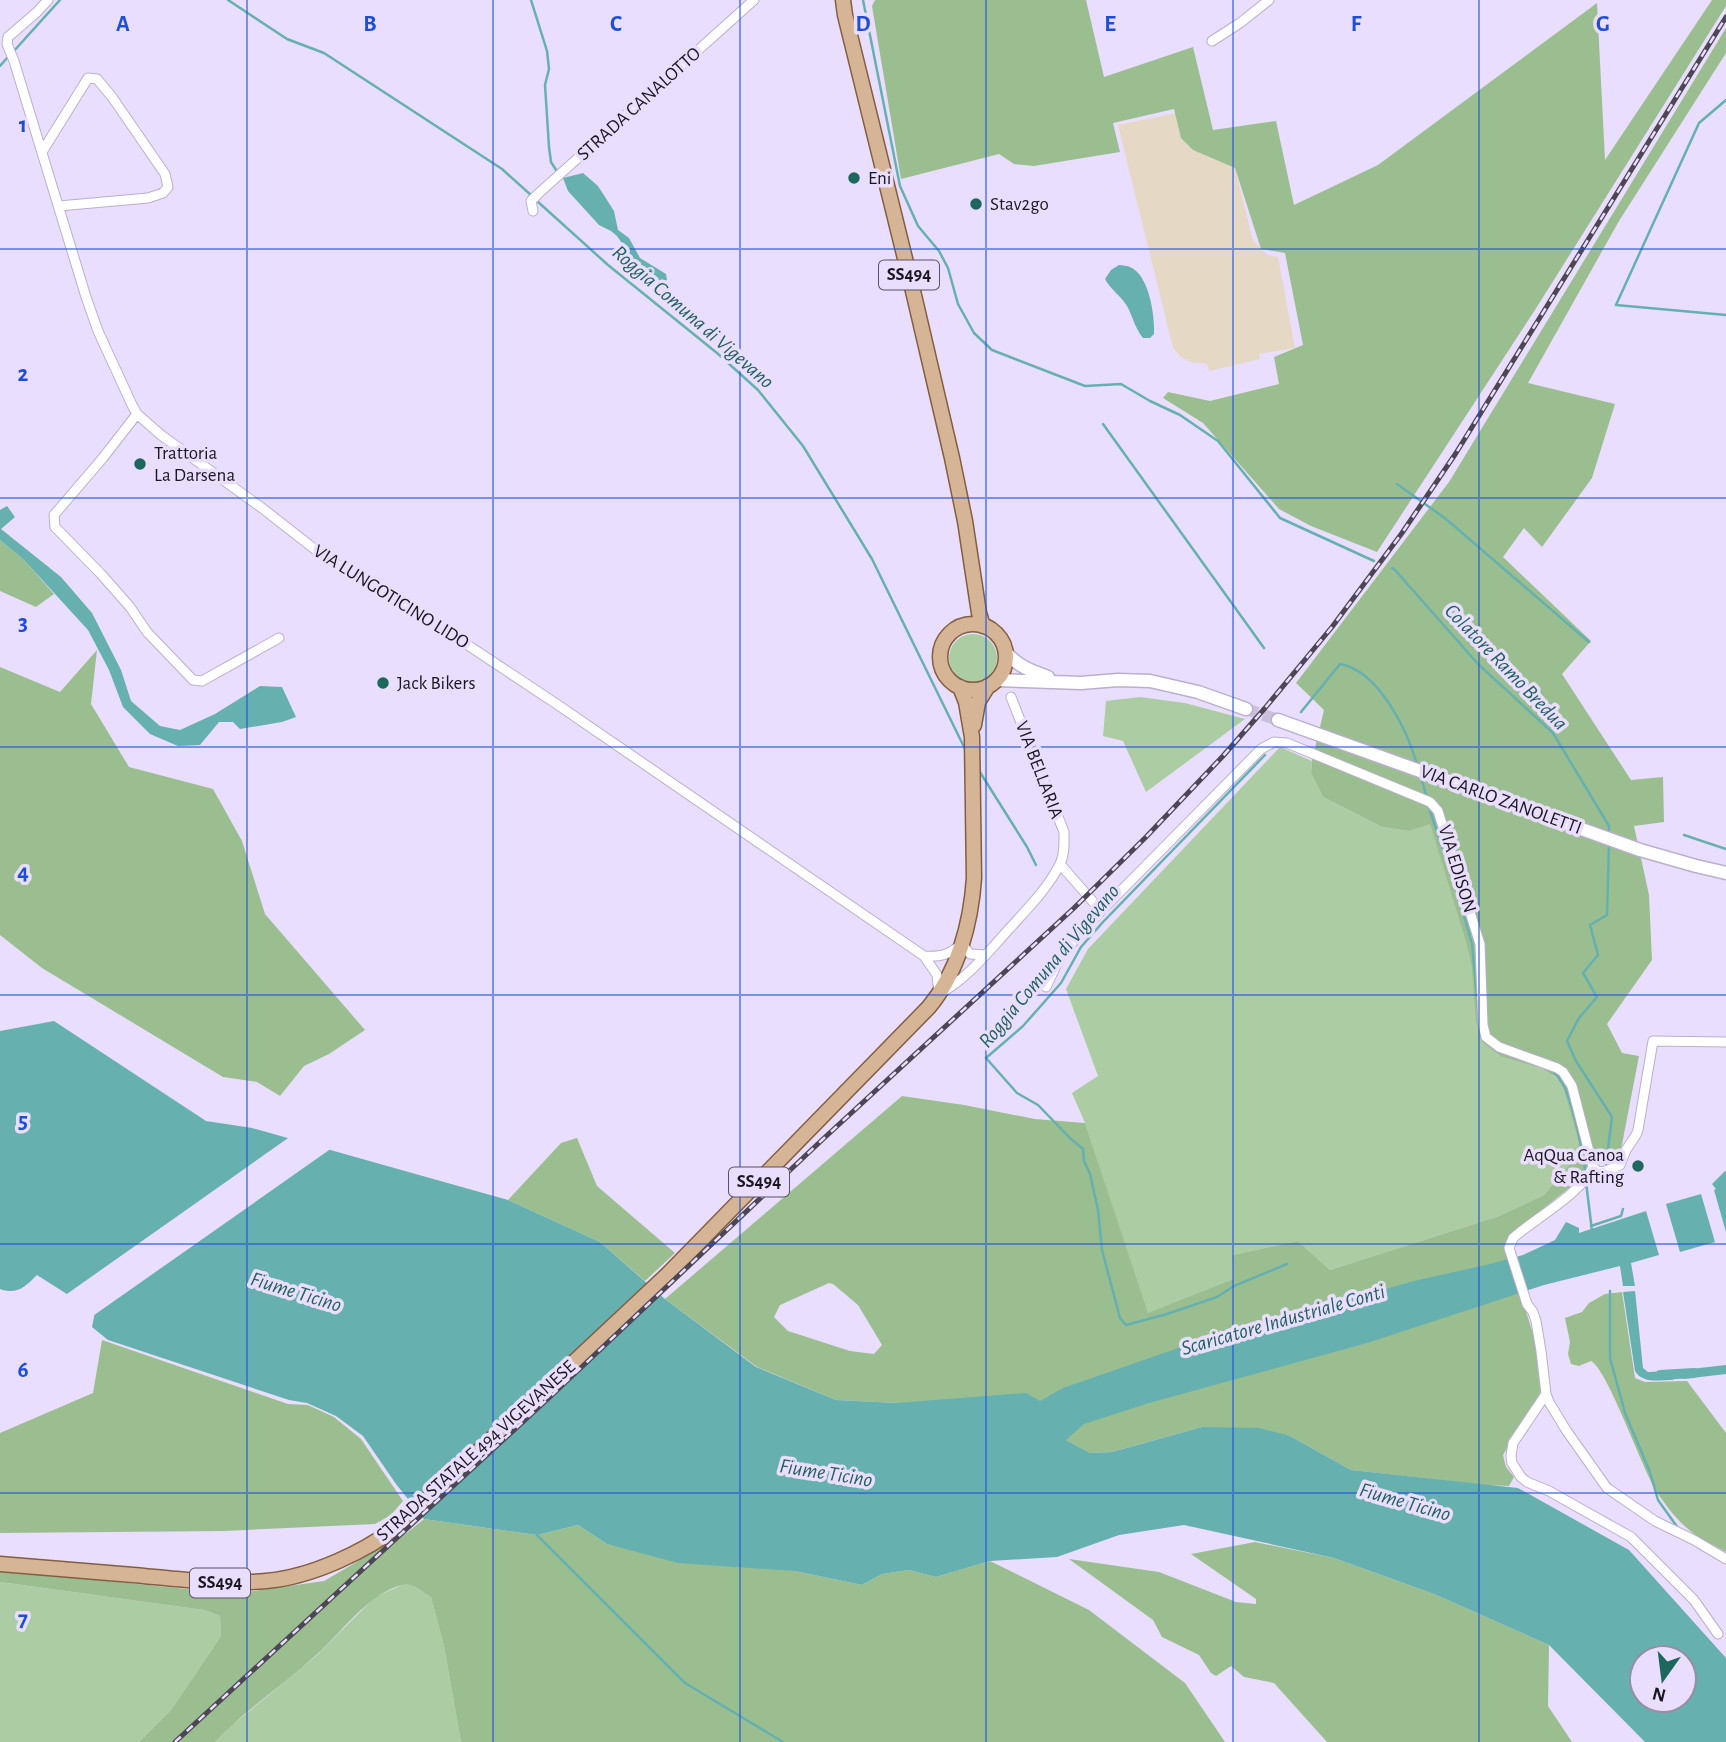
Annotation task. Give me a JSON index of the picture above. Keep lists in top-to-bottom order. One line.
{"streets":{"main road":["SS494","VIA CARLO ZANOLETTI","STRADA STATALE 494 VIGEVANESE"],"street":["STRADA CANALOTTO","VIA LUNGOTICINO LIDO","VIA BELLARIA","VIA EDISON"]},"crossings":[["SS494","VIA BELLARIA"],["SS494","STRADA STATALE 494 VIGEVANESE"],["VIA BELLARIA","STRADA STATALE 494 VIGEVANESE"]],"water":["Roggia Comuna di Vigevano","Colatore Ramo Bredua","Fiume Ticino","Scaricatore Industriale Conti"],"places":["Eni","Stav2go","Trattoria La Darsena","Jack Bikers","AqQua Canoa & Rafting"],"north":"bottom","grid":{"columns":["A","B","C","D","E","F","G"],"rows":["1","2","3","4","5","6","7"]}}
